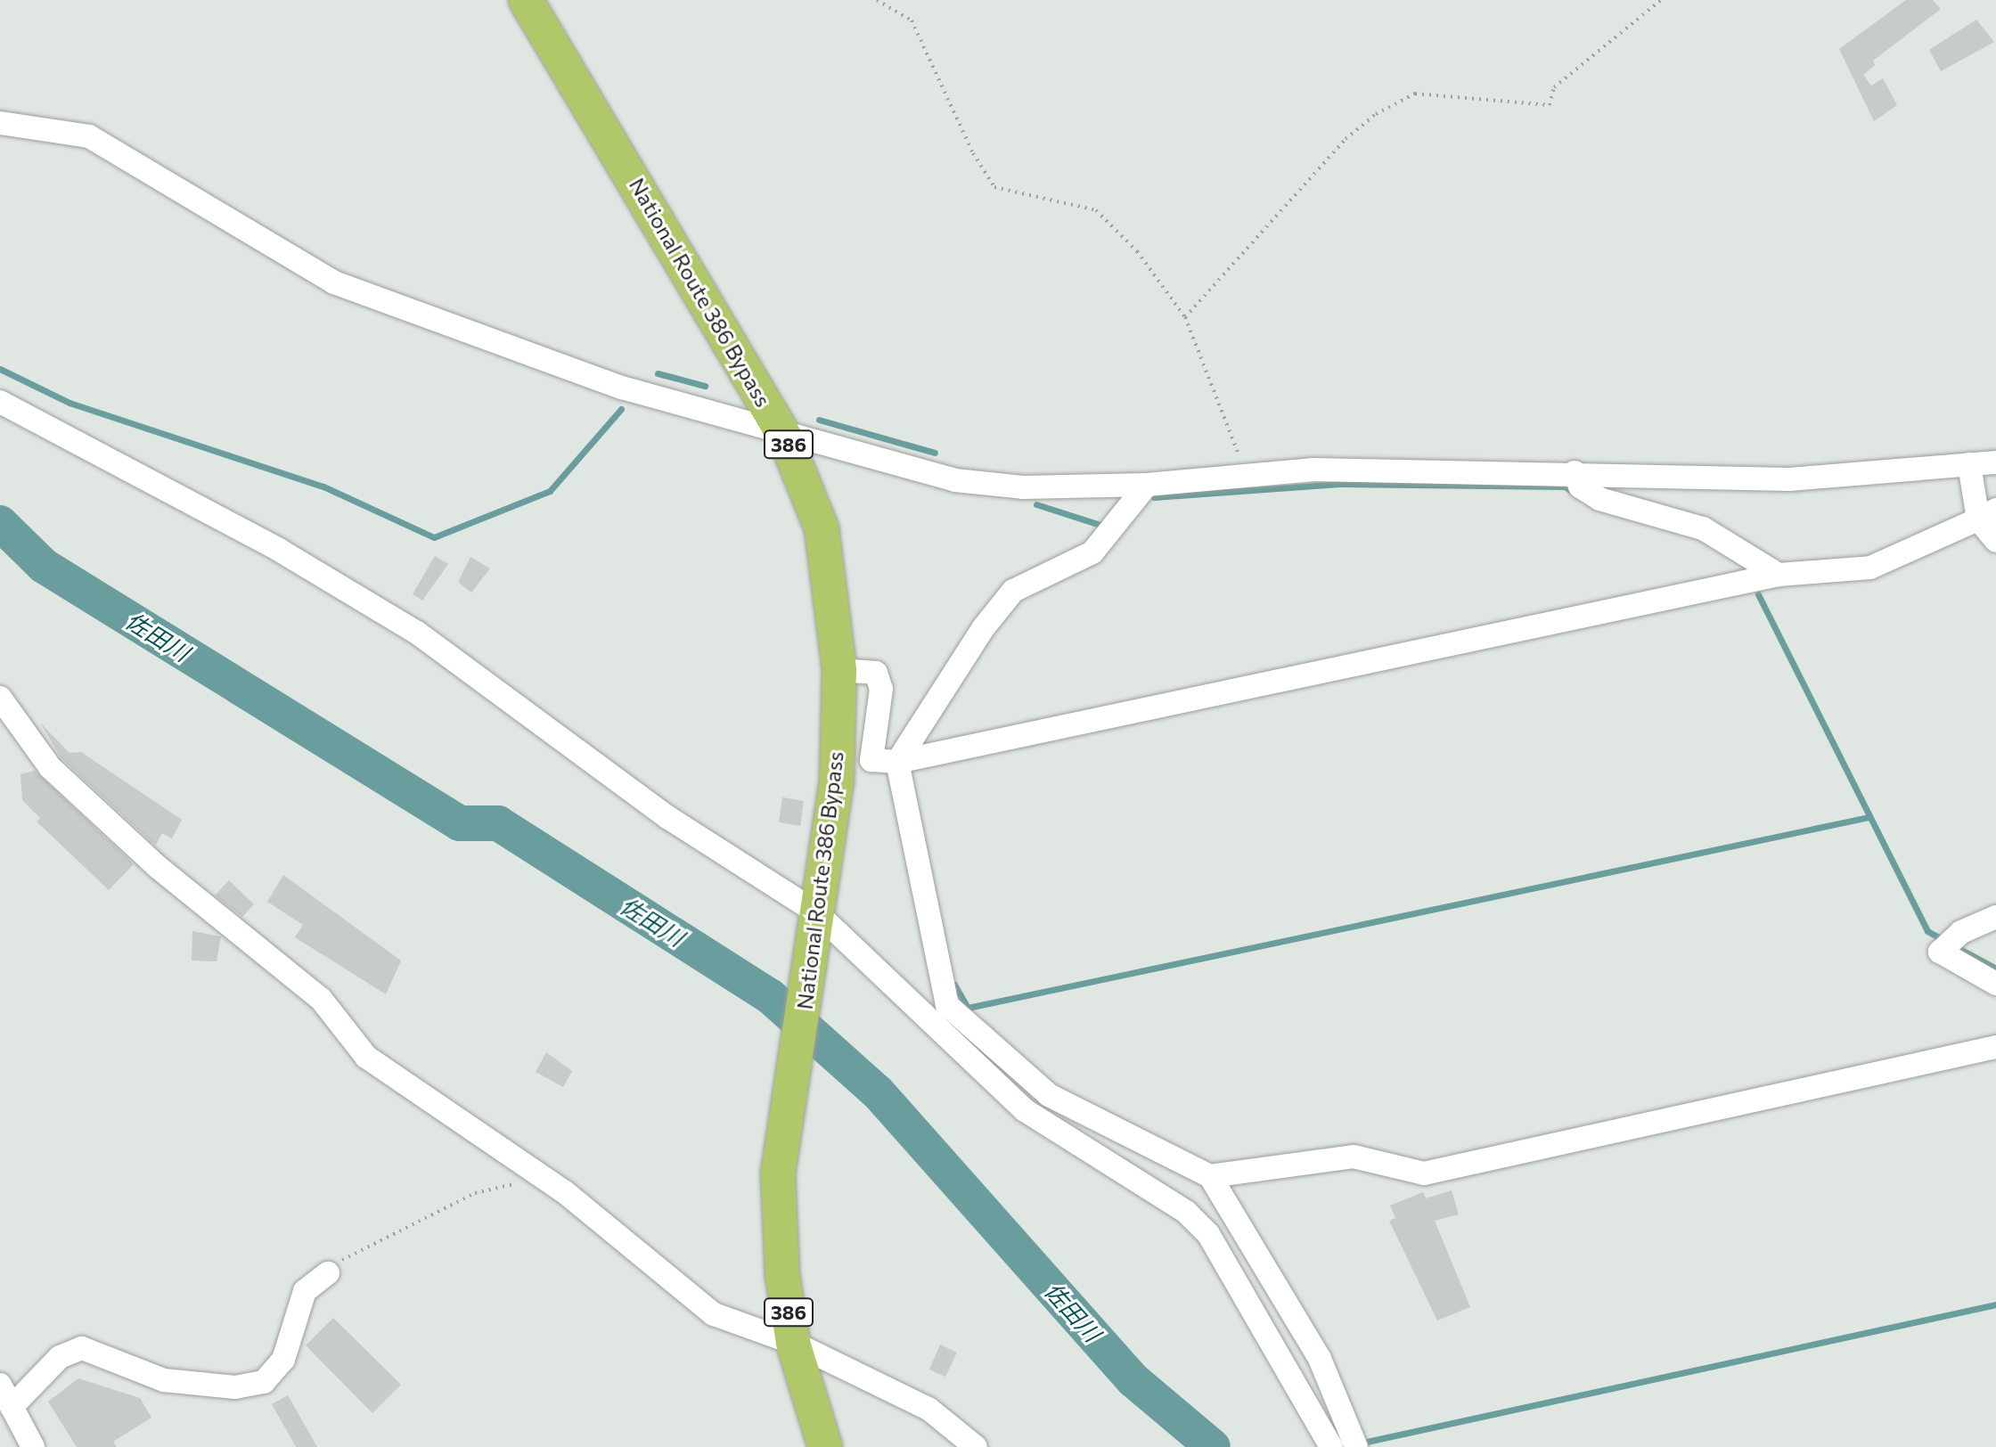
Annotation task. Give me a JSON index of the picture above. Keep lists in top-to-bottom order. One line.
{"streets":{"highway":["National Route 386 Bypass","386"]},"water":["佐田川"]}
